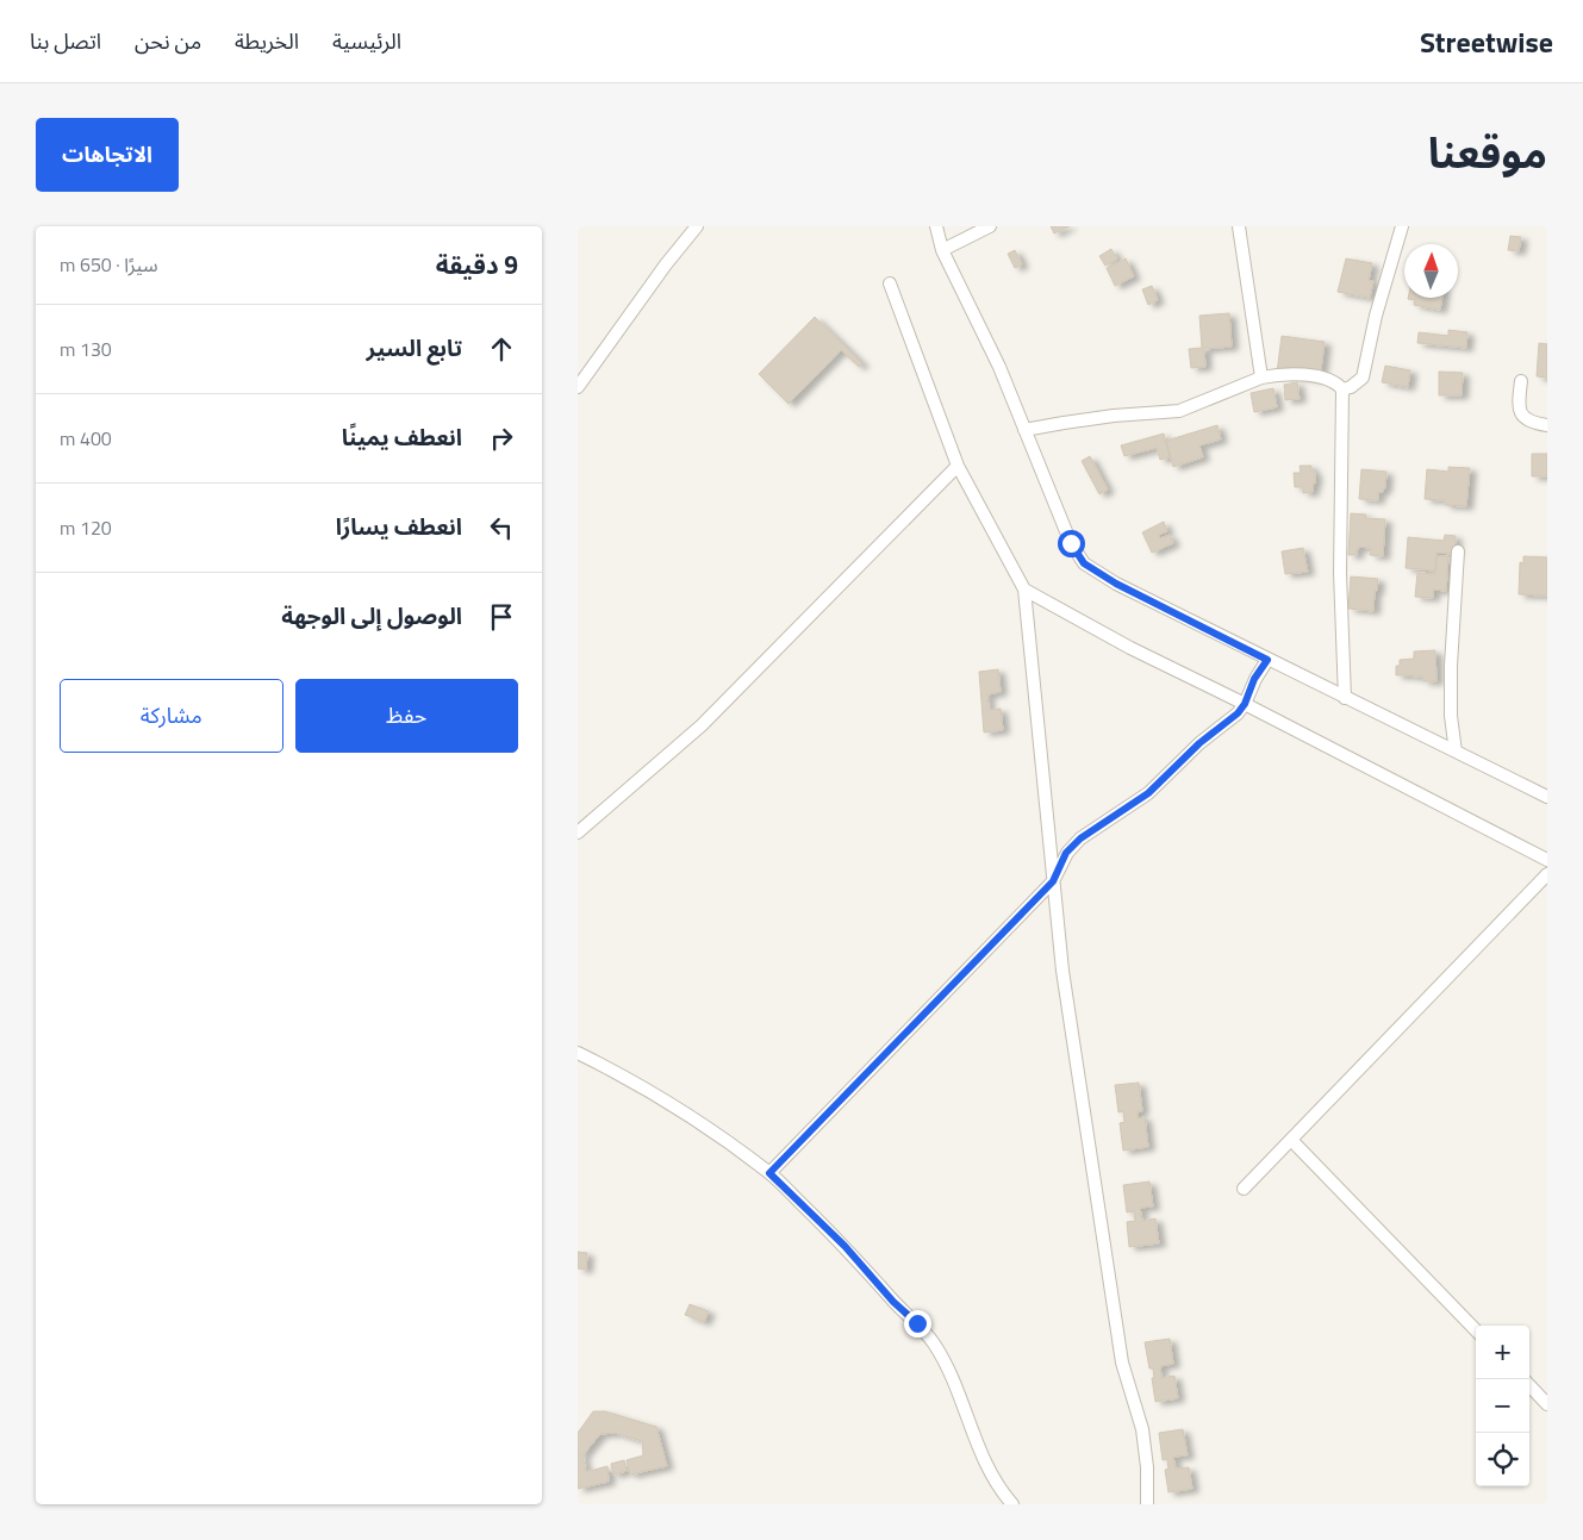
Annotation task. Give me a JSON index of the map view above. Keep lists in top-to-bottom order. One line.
{"north":"top","page":{"header":"Streetwise","nav":["الرئيسية","الخريطة","من نحن","اتصل بنا"],"title":"موقعنا","buttons":["الاتجاهات",["حفظ","مشاركة"]],"heading":["9 دقيقة","سيرًا · 650 m"],"list":[["تابع السير","130 m"],["انعطف يمينًا","400 m"],["انعطف يسارًا","120 m"],"الوصول إلى الوجهة"],"map_buttons":["+","−"]}}
